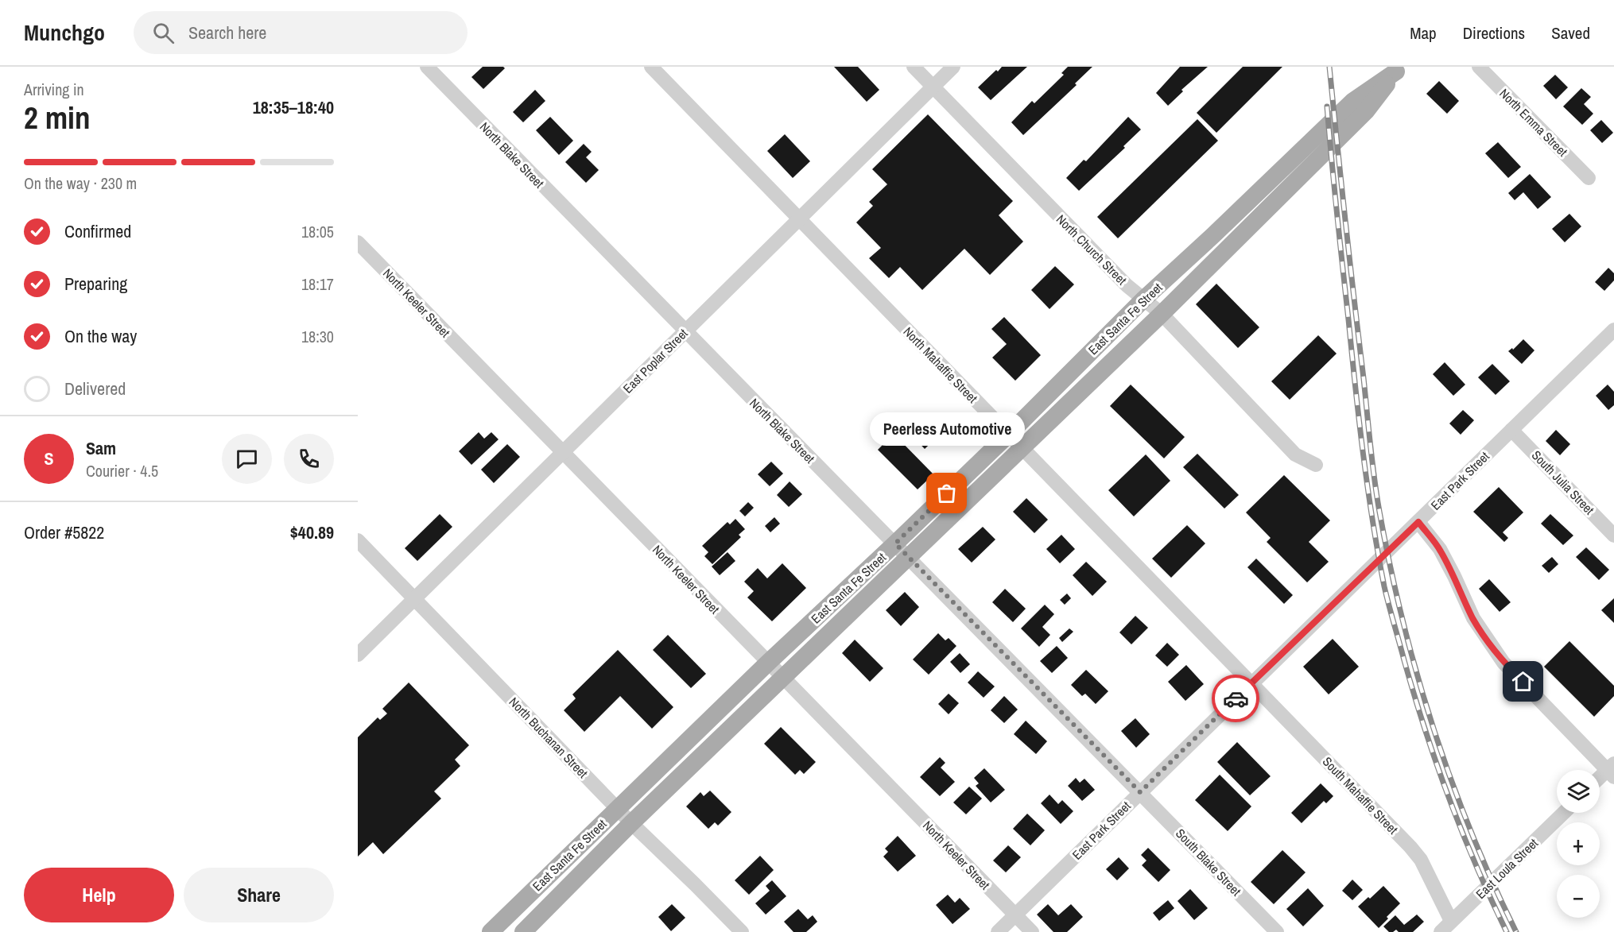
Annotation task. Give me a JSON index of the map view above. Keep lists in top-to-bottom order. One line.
{"streets":{"main road":["East Santa Fe Street"],"street":["North Emma Street","North Blake Street","North Church Street","North Keeler Street","East Poplar Street","North Mahaffie Street","East Park Street","South Julia Street","North Buchanan Street","South Mahaffie Street","South Blake Street","East Loula Street"]},"crossings":[["North Blake Street","East Santa Fe Street"],["North Blake Street","East Poplar Street"],["North Blake Street","East Park Street"],["North Blake Street","South Blake Street"],["North Church Street","East Santa Fe Street"],["North Church Street","East Poplar Street"],["North Keeler Street","East Santa Fe Street"],["North Keeler Street","East Poplar Street"],["North Keeler Street","East Park Street"],["East Santa Fe Street","North Mahaffie Street"],["East Santa Fe Street","North Buchanan Street"],["East Poplar Street","North Mahaffie Street"],["East Poplar Street","North Buchanan Street"],["North Mahaffie Street","East Park Street"],["North Mahaffie Street","South Mahaffie Street"],["East Park Street","South Julia Street"],["East Park Street","South Mahaffie Street"],["East Park Street","South Blake Street"],["South Mahaffie Street","East Loula Street"]],"places":["Peerless Automotive"],"page":{"header":"Munchgo","search":"Search here","nav":["Map","Directions","Saved"],"heading":["2 min","Arriving in","18:35–18:40"],"panel":["Sam","Courier · 4.5","Order #5822","$40.89"],"bar":"On the way · 230 m","list":[["Confirmed","18:05"],["Preparing","18:17"],["On the way","18:30"],"Delivered"],"bubble":"Peerless Automotive","round":"S","map_buttons":["+","−"],"buttons":["Help","Share"]}}
